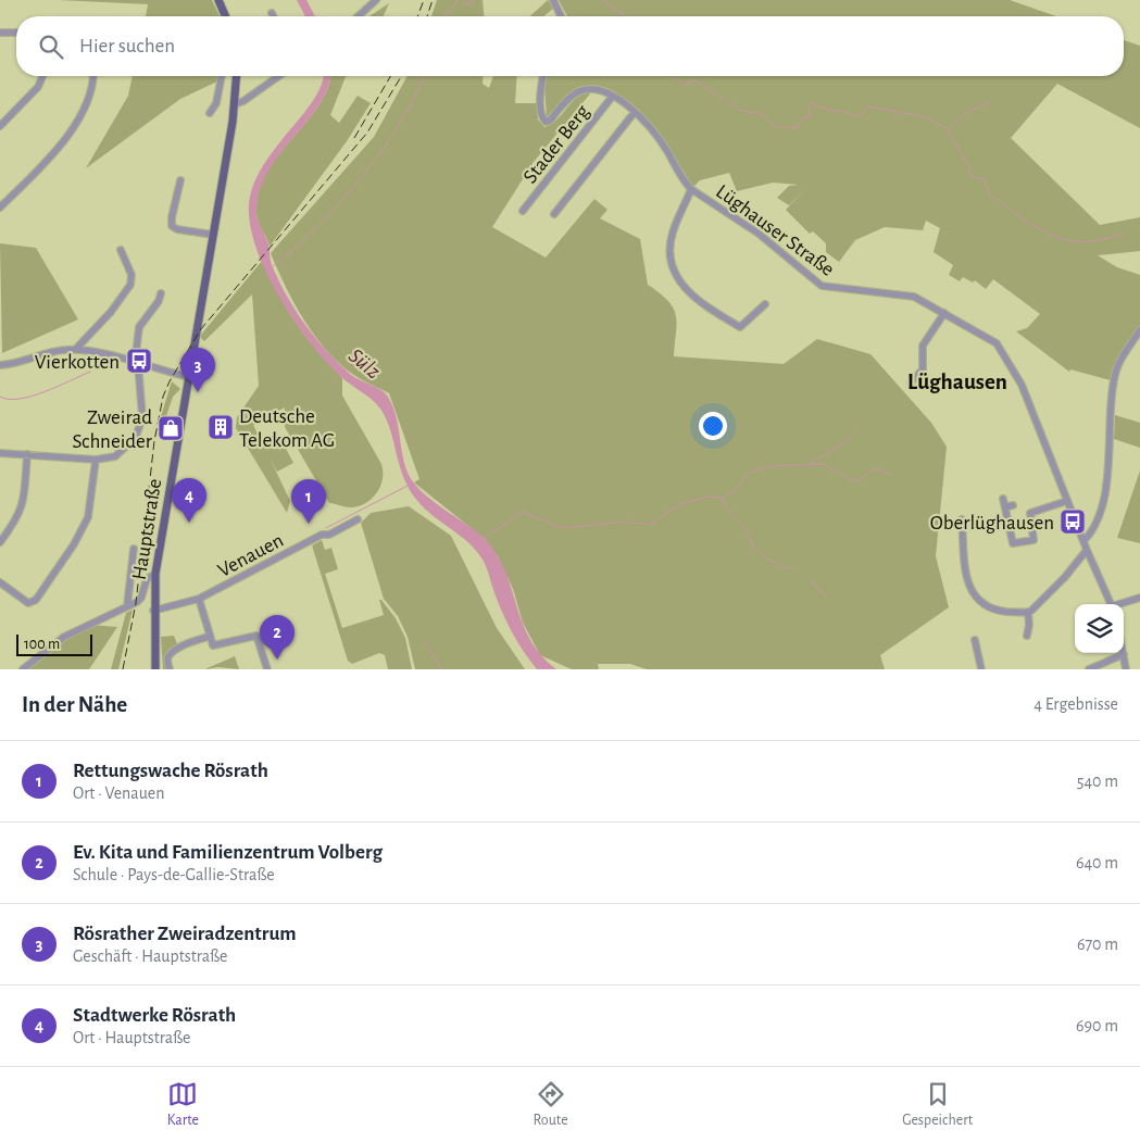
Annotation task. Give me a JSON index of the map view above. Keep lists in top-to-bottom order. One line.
{"streets":{"main road":["Hauptstraße"],"street":["Stader Berg","Lüghauser Straße","Venauen"]},"crossings":[["Stader Berg","Lüghauser Straße"],["Hauptstraße","Venauen"]],"districts":["Lüghausen"],"water":["Sülz"],"places":{"bus stop":["Vierkotten","Oberlüghausen"],"building":["Deutsche Telekom AG"],"shop":["Zweirad Schneider"]},"scale_bar":"100 m","page":{"search":"Hier suchen","pins":["3","4","1","2"],"scale":"100 m","heading":["In der Nähe","4 Ergebnisse"],"list":[{"mark":"1","name":"Rettungswache Rösrath","note":"Ort · Venauen","value":"540 m"},{"mark":"2","name":"Ev. Kita und Familienzentrum Volberg","note":"Schule · Pays-de-Gallie-Straße","value":"640 m"},{"mark":"3","name":"Rösrather Zweiradzentrum","note":"Geschäft · Hauptstraße","value":"670 m"},{"mark":"4","name":"Stadtwerke Rösrath","note":"Ort · Hauptstraße","value":"690 m"}],"nav":["Karte","Route","Gespeichert"]}}
